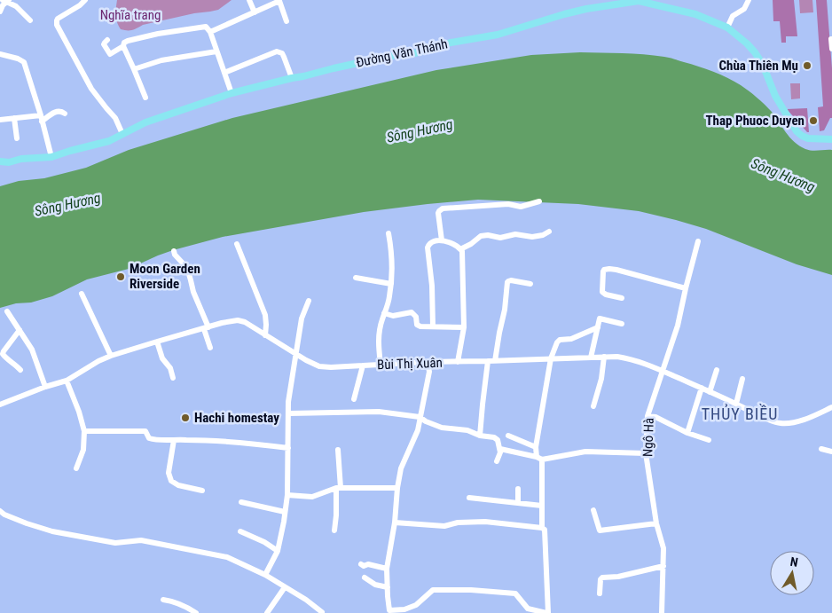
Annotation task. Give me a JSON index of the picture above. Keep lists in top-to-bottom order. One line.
{"streets":{"main road":["Đường Văn Thánh"],"street":["Bùi Thị Xuân","Ngô Hà"]},"crossings":[["Bùi Thị Xuân","Ngô Hà"]],"districts":["THỦY BIỀU"],"water":["Sông Hương"],"parks":["Nghĩa trang"],"places":["Chùa Thiên Mụ","Thap Phuoc Duyen","Moon Garden Riverside","Hachi homestay"],"north":"top"}
